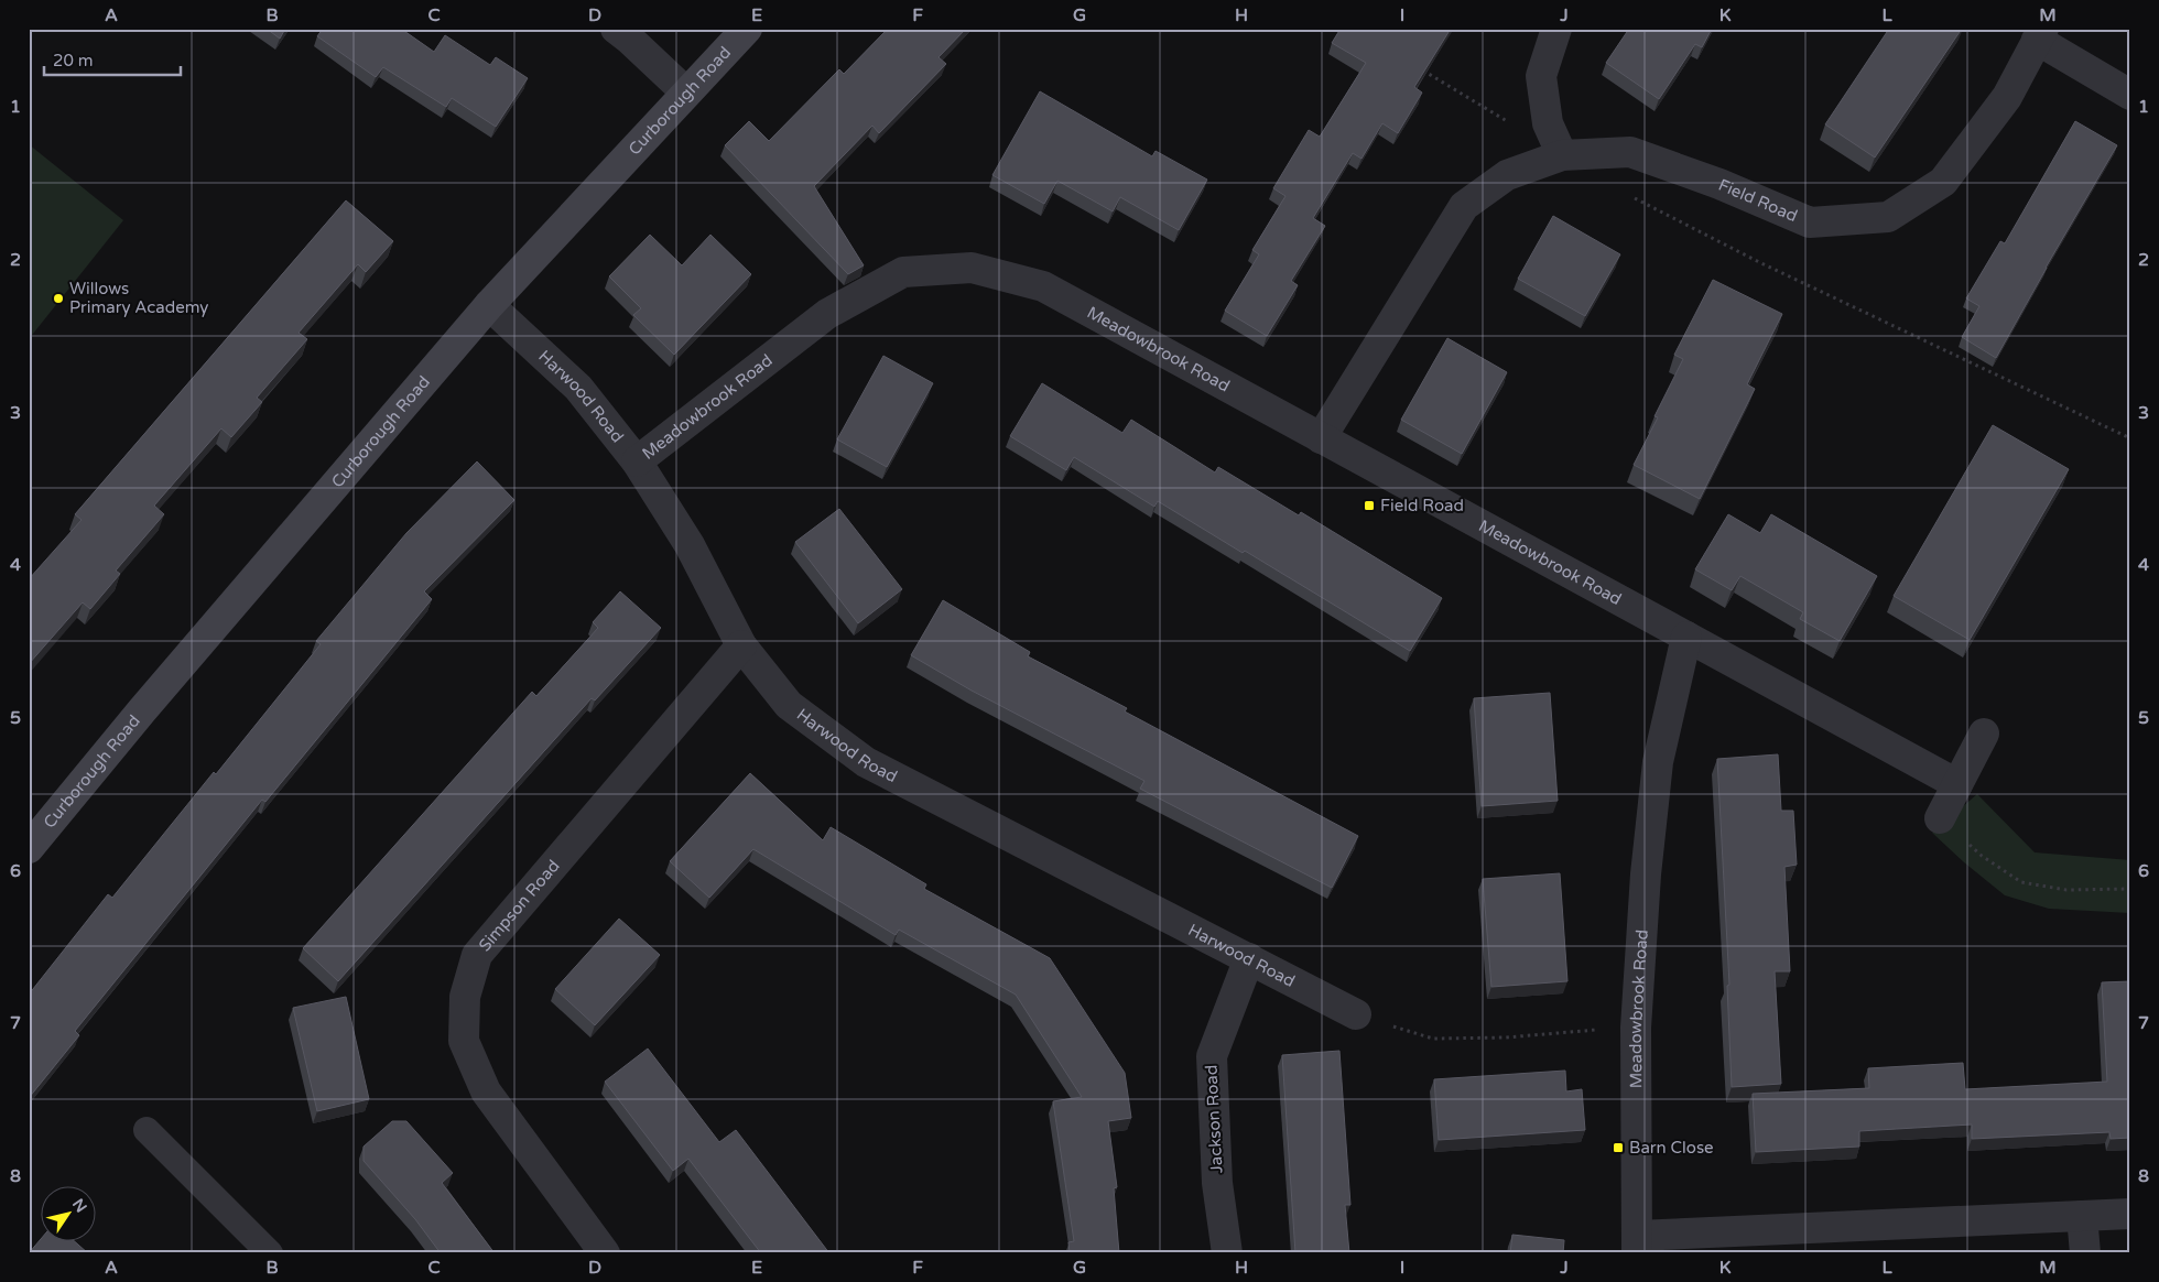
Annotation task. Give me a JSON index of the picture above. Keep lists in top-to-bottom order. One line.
{"streets":{"street":["Curborough Road","Field Road","Meadowbrook Road","Harwood Road","Simpson Road","Jackson Road"]},"crossings":[["Curborough Road","Harwood Road"],["Field Road","Meadowbrook Road"],["Meadowbrook Road","Harwood Road"],["Harwood Road","Simpson Road"],["Harwood Road","Jackson Road"]],"places":{"other":["Willows Primary Academy"],"transit":["Field Road","Barn Close"]},"scale_bar":"20 m","north":"top right","grid":{"columns":["A","B","C","D","E","F","G","H","I","J","K","L","M"],"rows":["1","2","3","4","5","6","7","8"]}}
